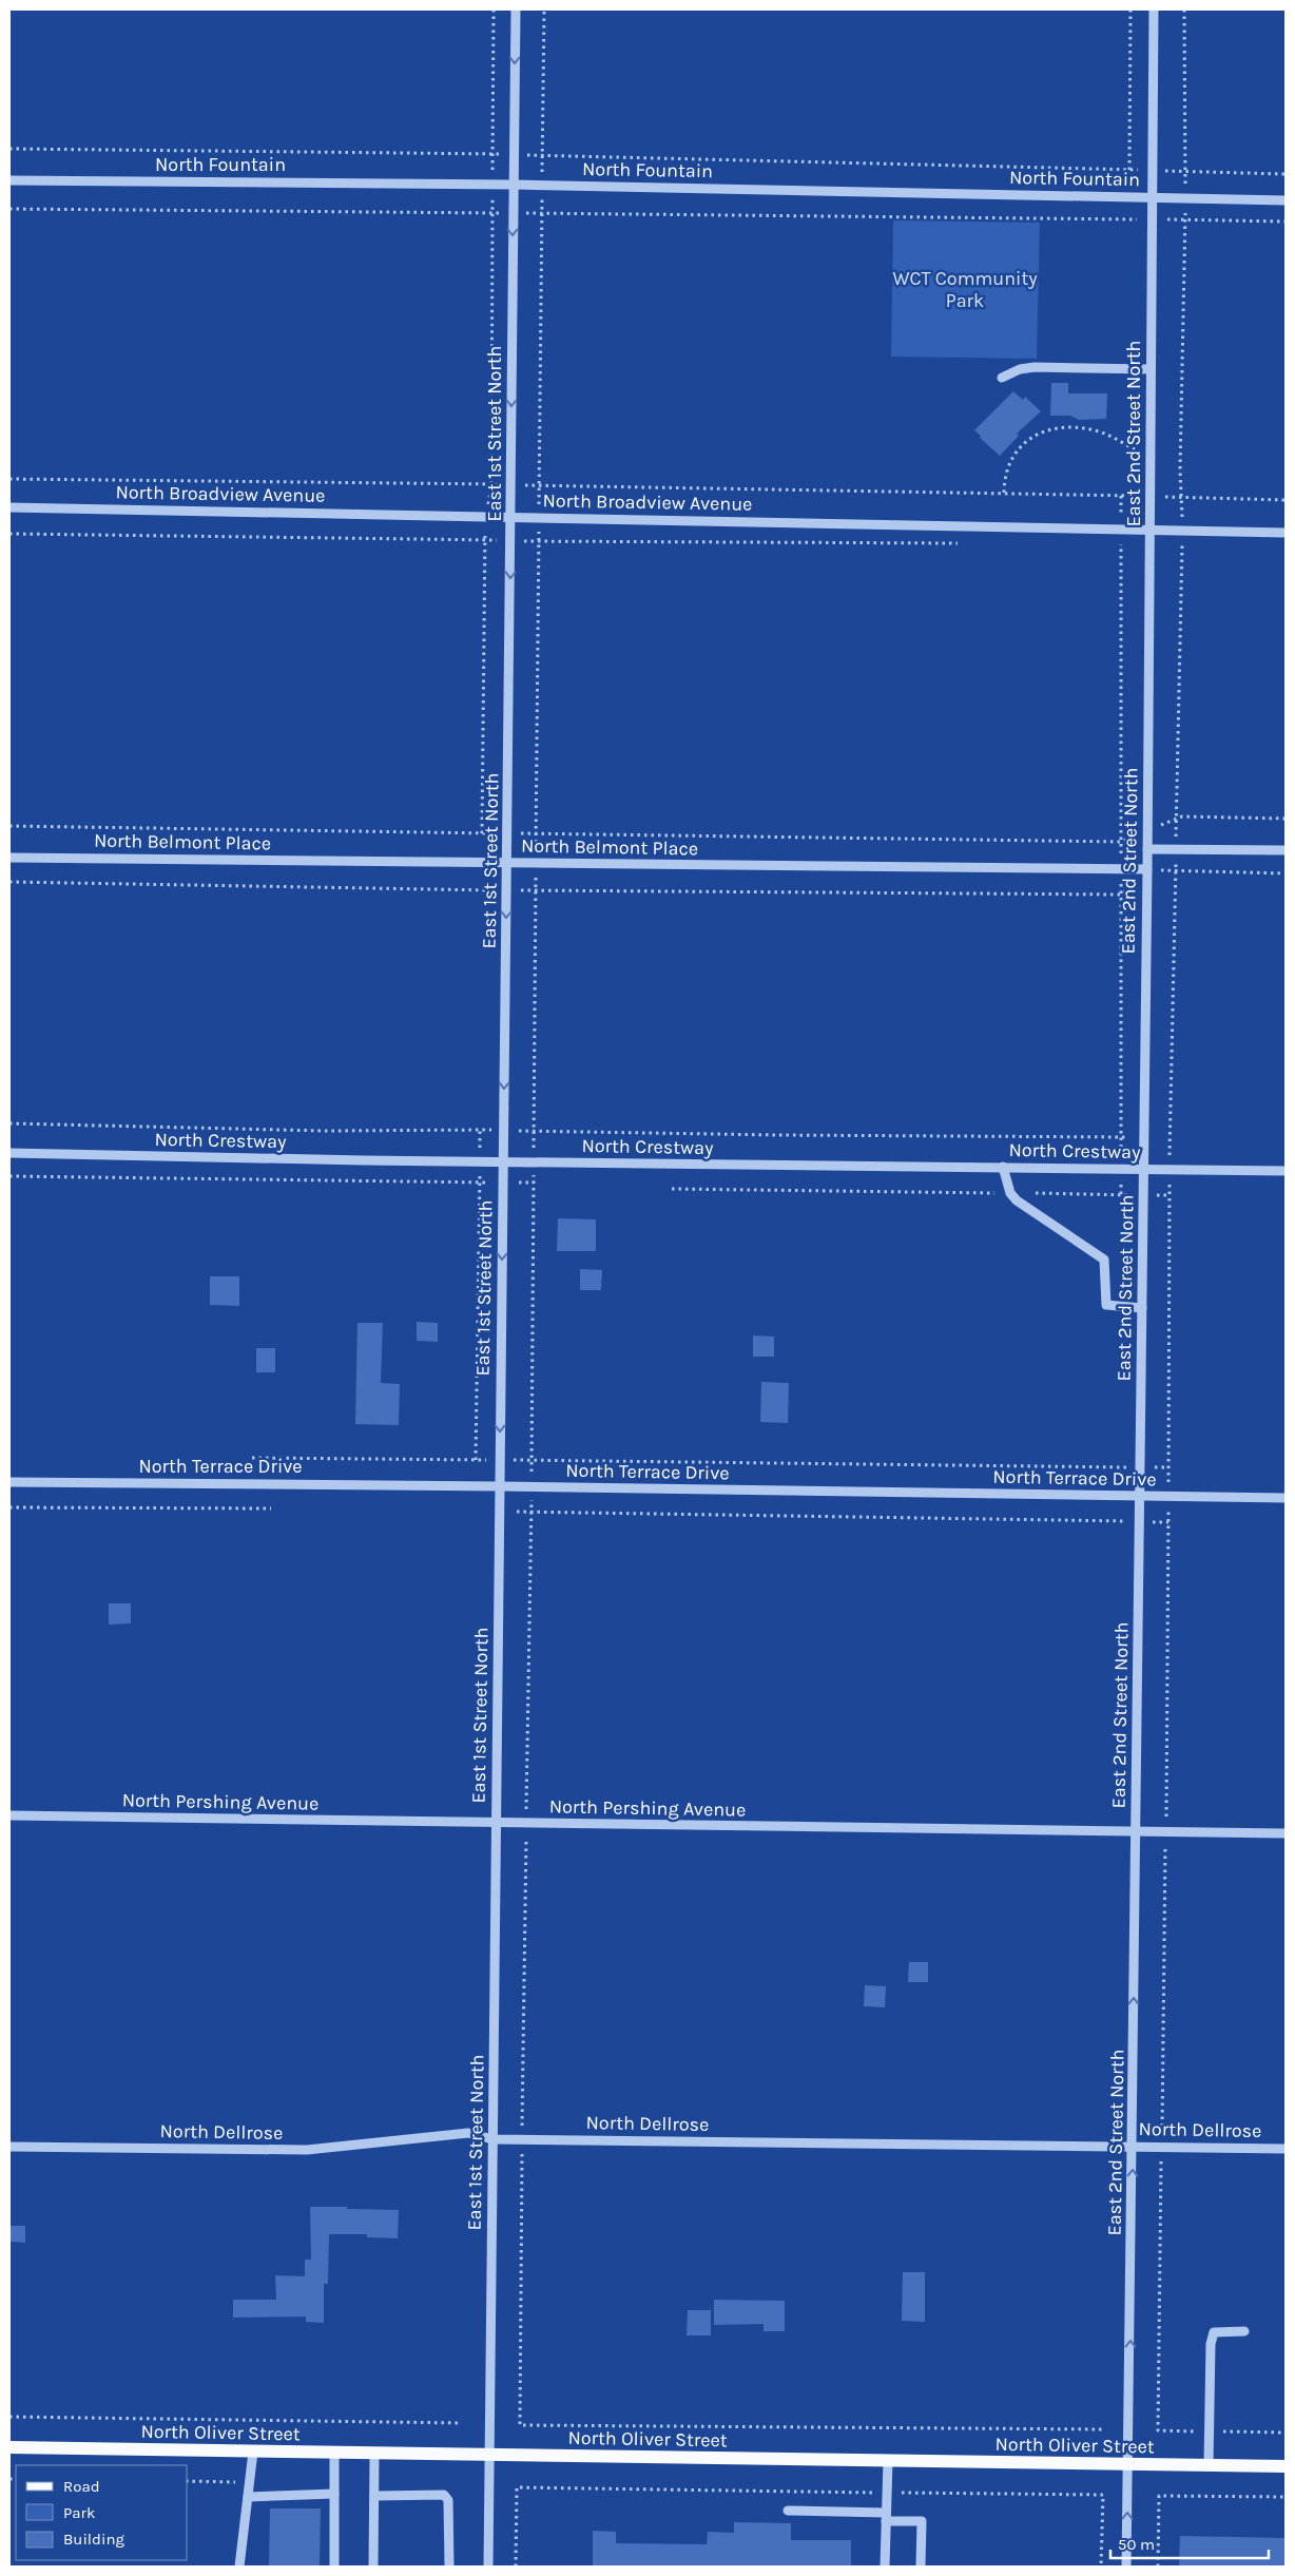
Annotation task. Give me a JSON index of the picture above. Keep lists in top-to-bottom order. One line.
{"streets":{"main road":["North Oliver Street"],"street":["North Fountain","East 1st Street North","East 2nd Street North","North Broadview Avenue","North Belmont Place","North Crestway","North Terrace Drive","North Pershing Avenue","North Dellrose"]},"crossings":[["North Fountain","East 1st Street North"],["North Fountain","East 2nd Street North"],["East 1st Street North","North Broadview Avenue"],["East 1st Street North","North Belmont Place"],["East 1st Street North","North Crestway"],["East 1st Street North","North Terrace Drive"],["East 1st Street North","North Pershing Avenue"],["East 1st Street North","North Dellrose"],["East 1st Street North","North Oliver Street"],["East 2nd Street North","North Broadview Avenue"],["East 2nd Street North","North Belmont Place"],["East 2nd Street North","North Crestway"],["East 2nd Street North","North Terrace Drive"],["East 2nd Street North","North Pershing Avenue"],["East 2nd Street North","North Dellrose"],["East 2nd Street North","North Oliver Street"]],"one_way":["East 1st Street North"],"parks":["WCT Community Park"],"legend":["Road","Park","Building"],"scale_bar":"50 m"}
